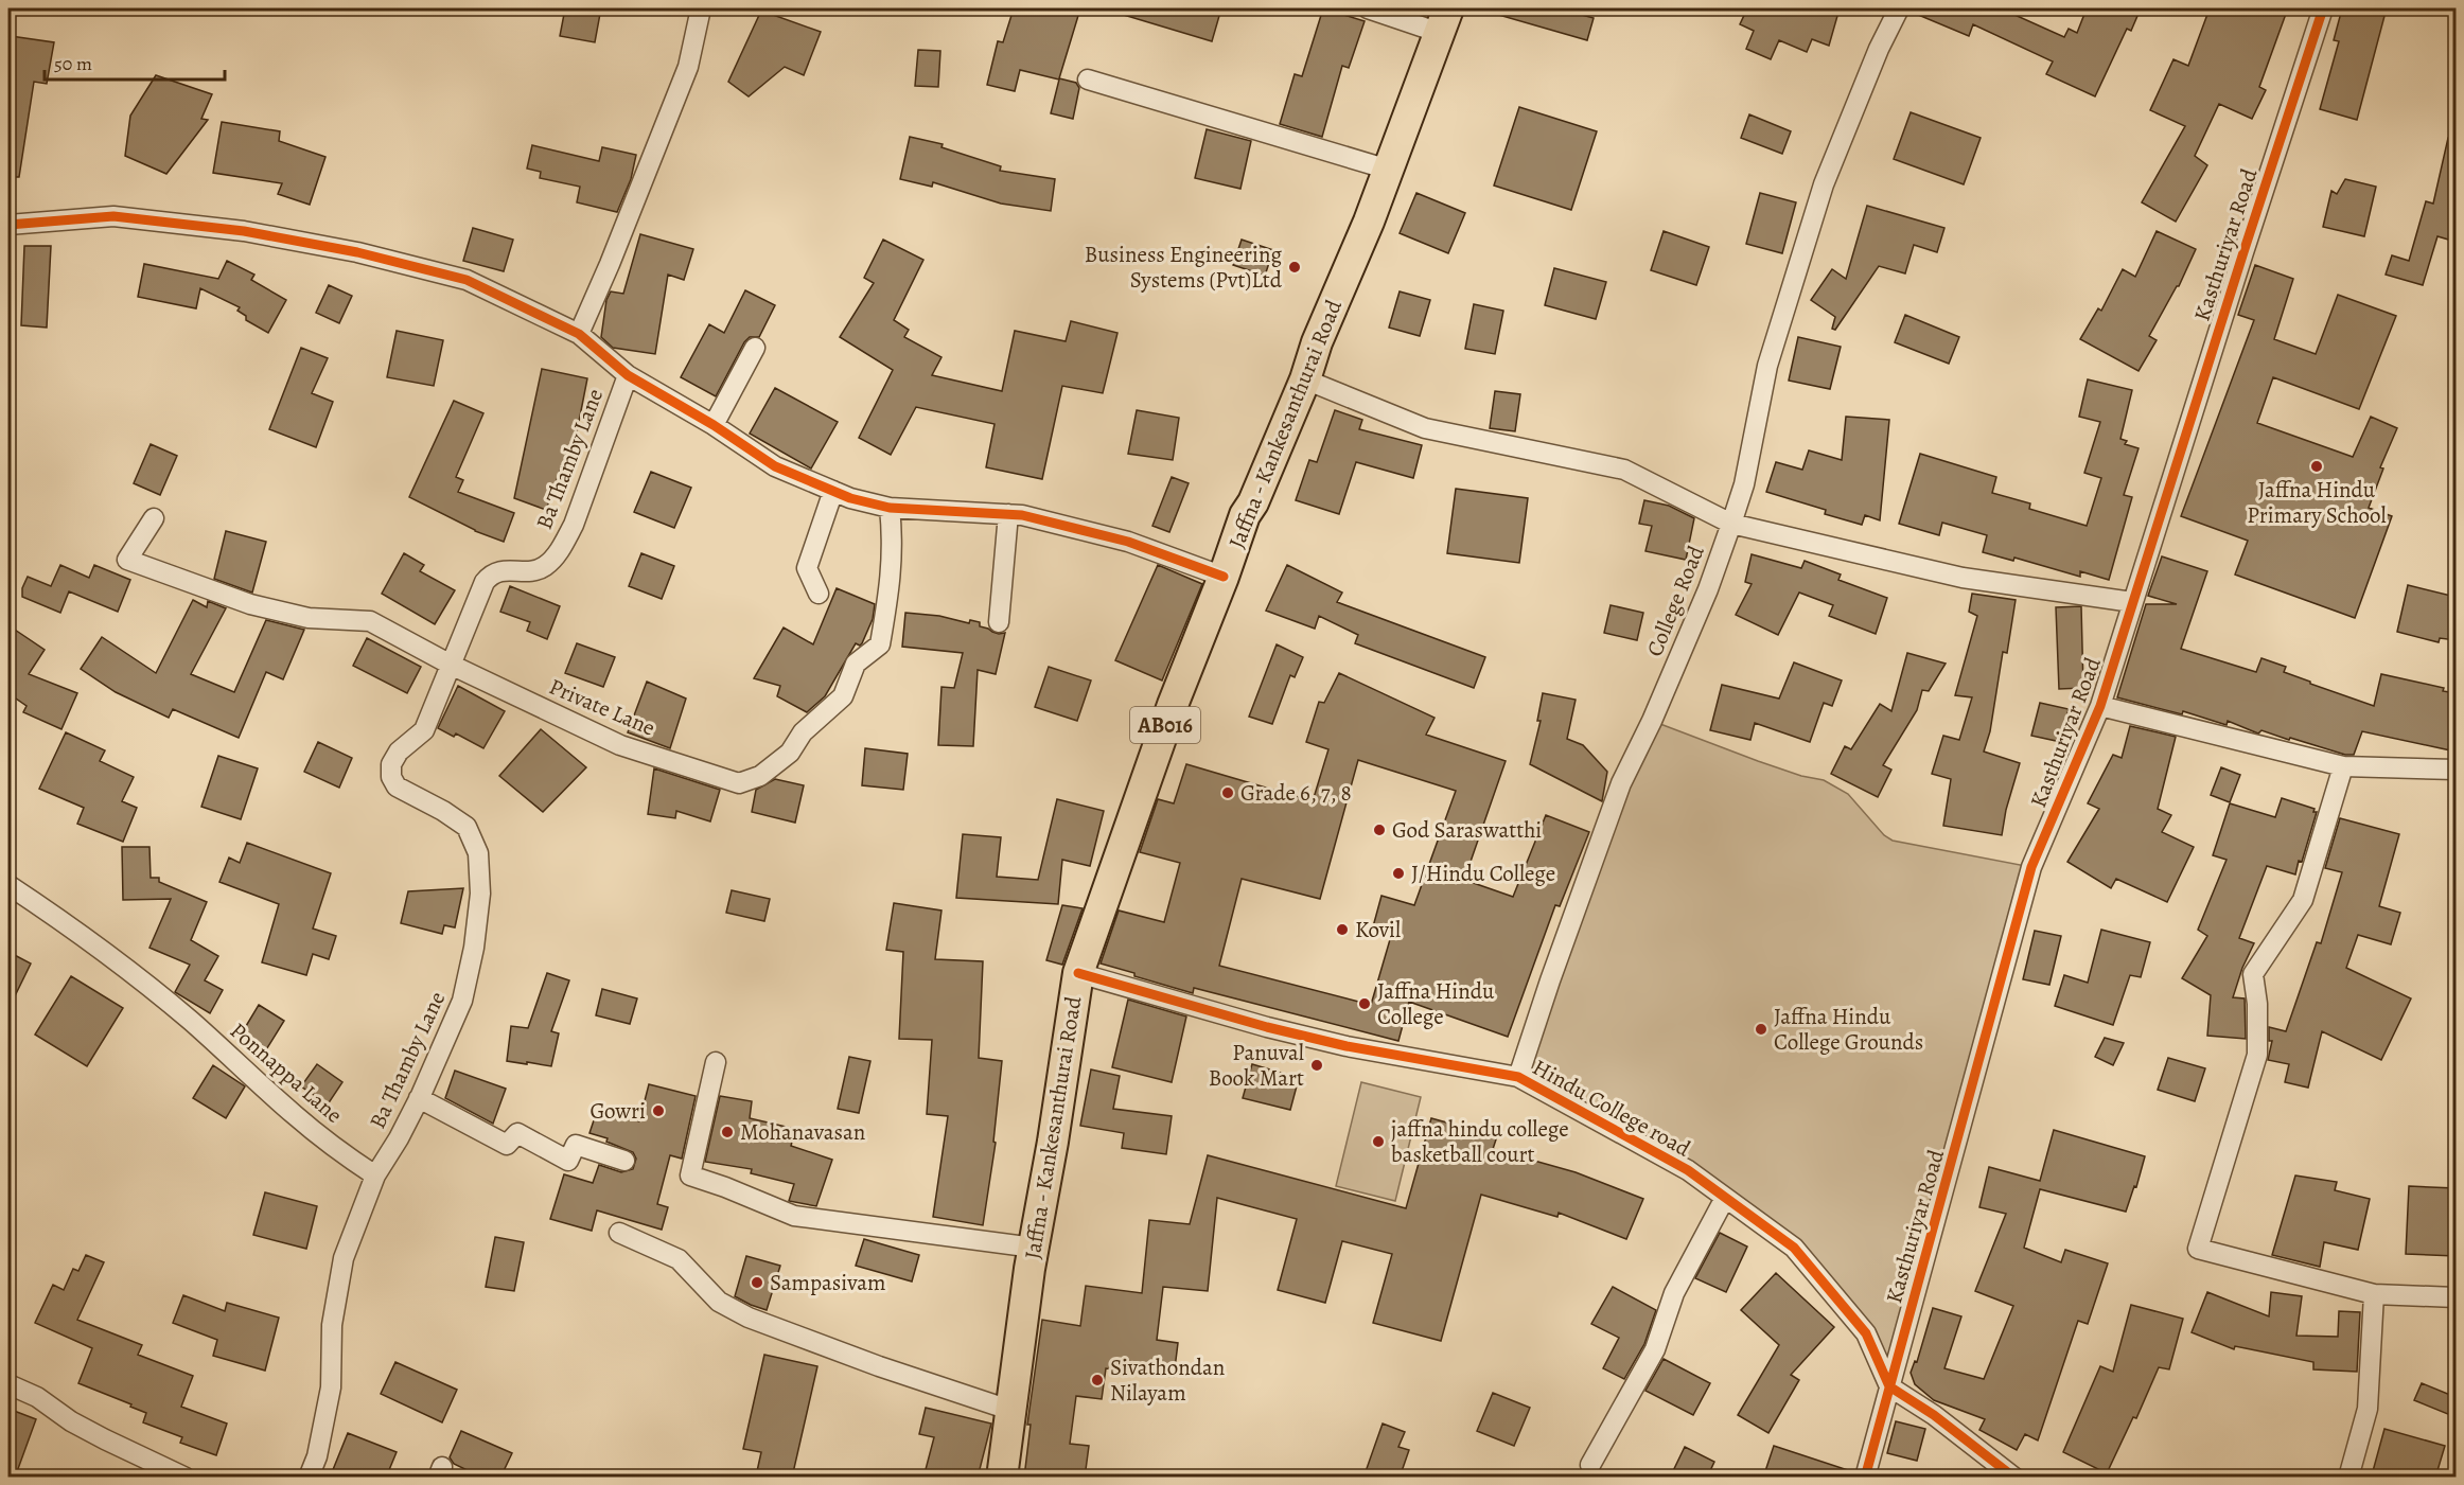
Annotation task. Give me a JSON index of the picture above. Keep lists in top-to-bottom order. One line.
{"streets":{"main road":["Jaffna - Kankesanthurai Road","AB016"],"street":["Kasthuriyar Road","Ba Thamby Lane","College Road","Private Lane","Ponnappa Lane","Hindu College road"]},"crossings":[["Kasthuriyar Road","Hindu College road"],["Jaffna - Kankesanthurai Road","Hindu College road"],["Ba Thamby Lane","Private Lane"],["Ba Thamby Lane","Ponnappa Lane"],["College Road","Hindu College road"]],"places":["Business Engineering Systems (Pvt)Ltd","Jaffna Hindu Primary School","Grade 6, 7, 8","God Saraswatthi","J/Hindu College","Kovil","Jaffna Hindu College","Jaffna Hindu College Grounds","Panuval Book Mart","Gowri","Mohanavasan","jaffna hindu college basketball court","Sampasivam","Sivathondan Nilayam"],"scale_bar":"50 m"}
